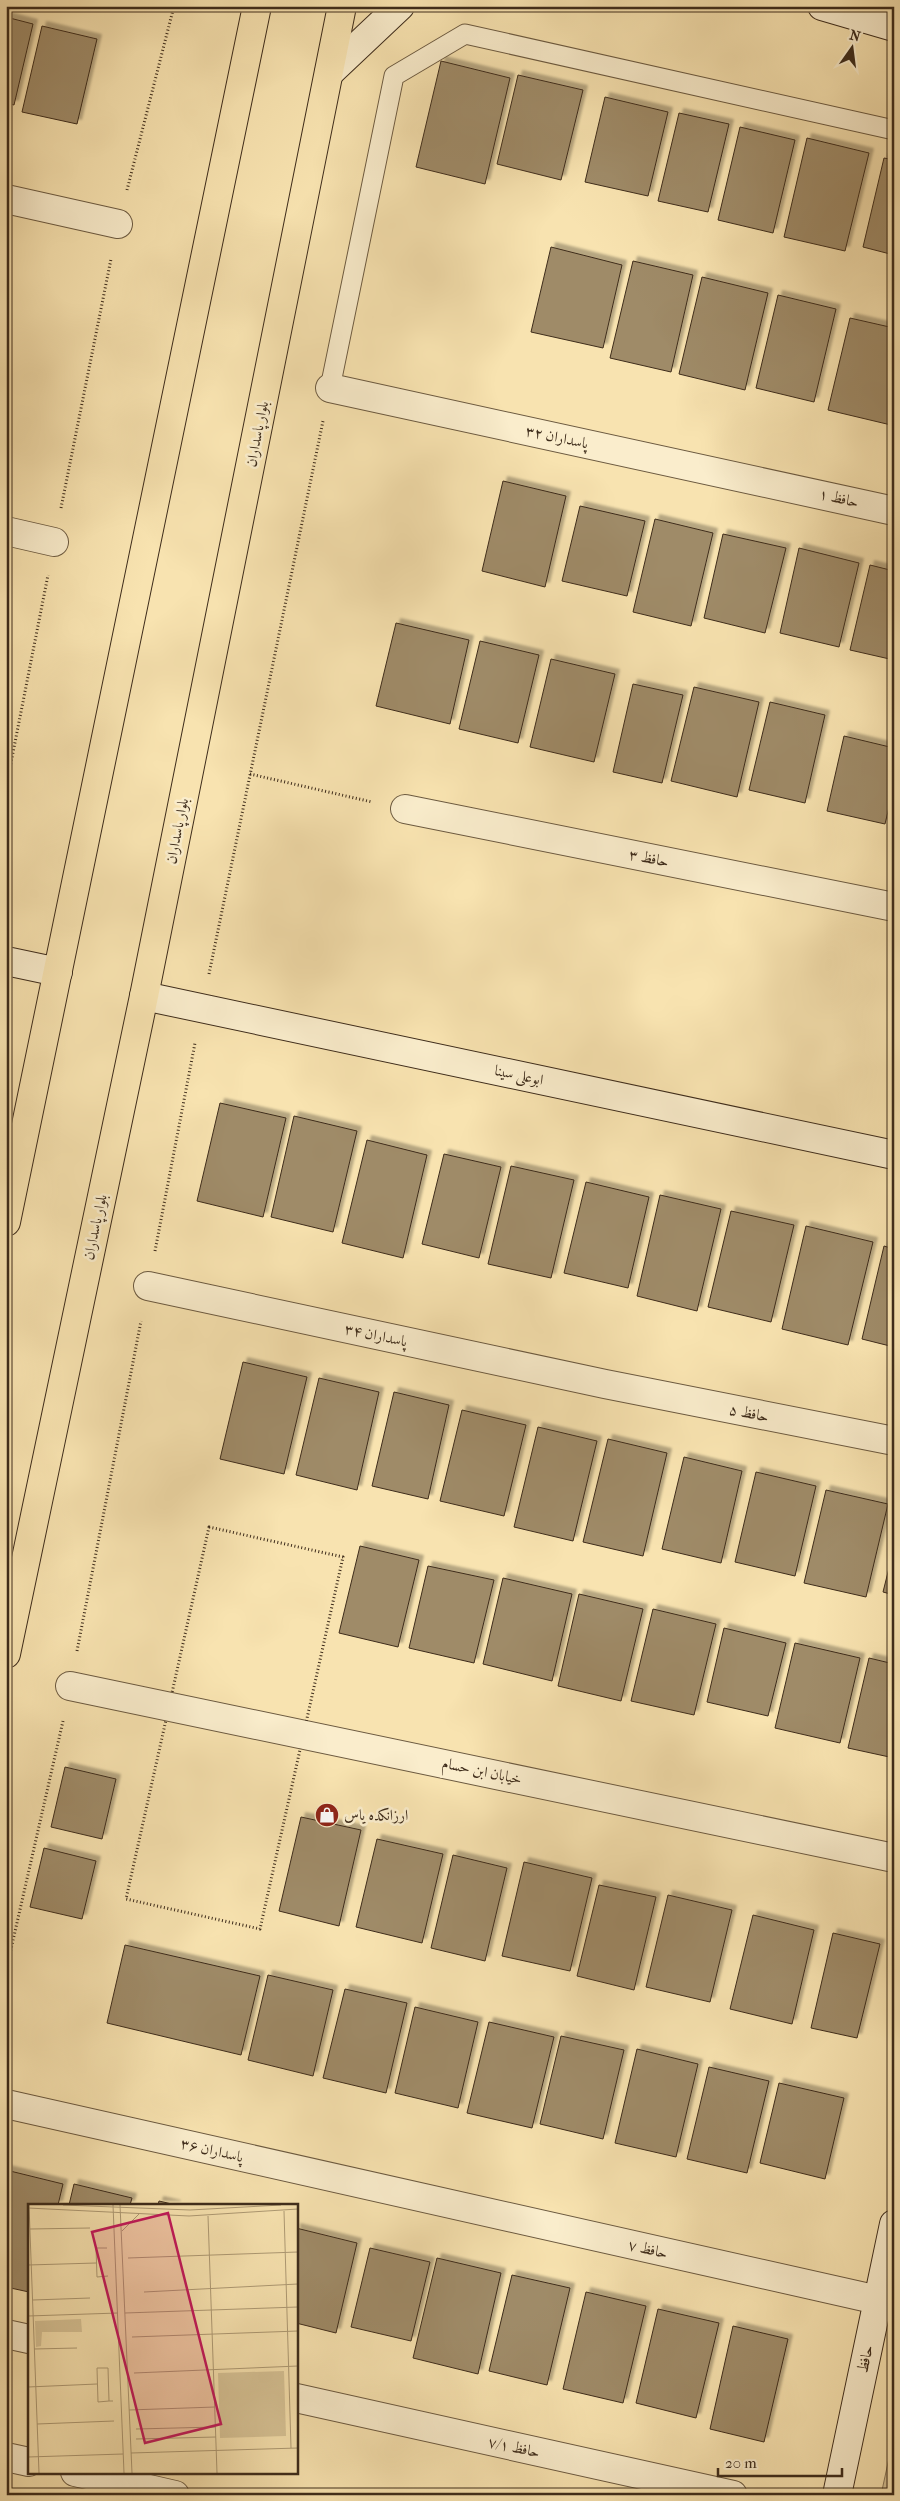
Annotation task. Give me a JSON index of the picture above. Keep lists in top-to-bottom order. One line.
{"streets":{"main road":["بلوار پاسداران"],"street":["پاسداران ۳۲","حافظ ۱","حافظ ۳","ابوعلی سینا","پاسداران ۳۴","حافظ ۵","خیابان ابن حسام","پاسداران ۳۶","حافظ ۷","حافظ","حافظ ۷/۱"]},"crossings":[["بلوار پاسداران","ابوعلی سینا"],["پاسداران ۳۲","حافظ ۱"],["پاسداران ۳۴","حافظ ۵"],["پاسداران ۳۶","حافظ ۷"],["حافظ ۷","حافظ"]],"places":{"shop":["ارزانکده یاس"]},"scale_bar":"20 m","north":"top"}
